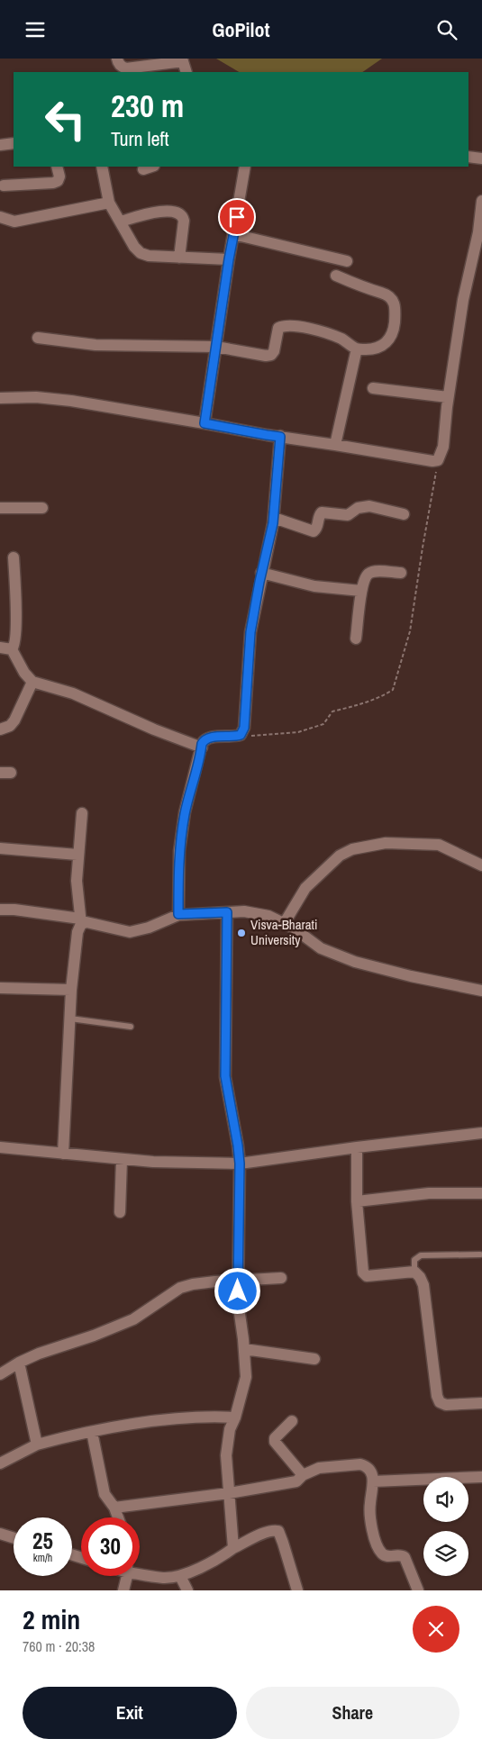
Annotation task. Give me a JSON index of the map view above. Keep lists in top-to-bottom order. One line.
{"places":["Visva-Bharati University"],"page":{"header":"GoPilot","turn":["230 m","Turn left"],"speed":"25 km/h","limit":"30","heading":["2 min","760 m · 20:38"],"buttons":["Exit","Share"]}}
